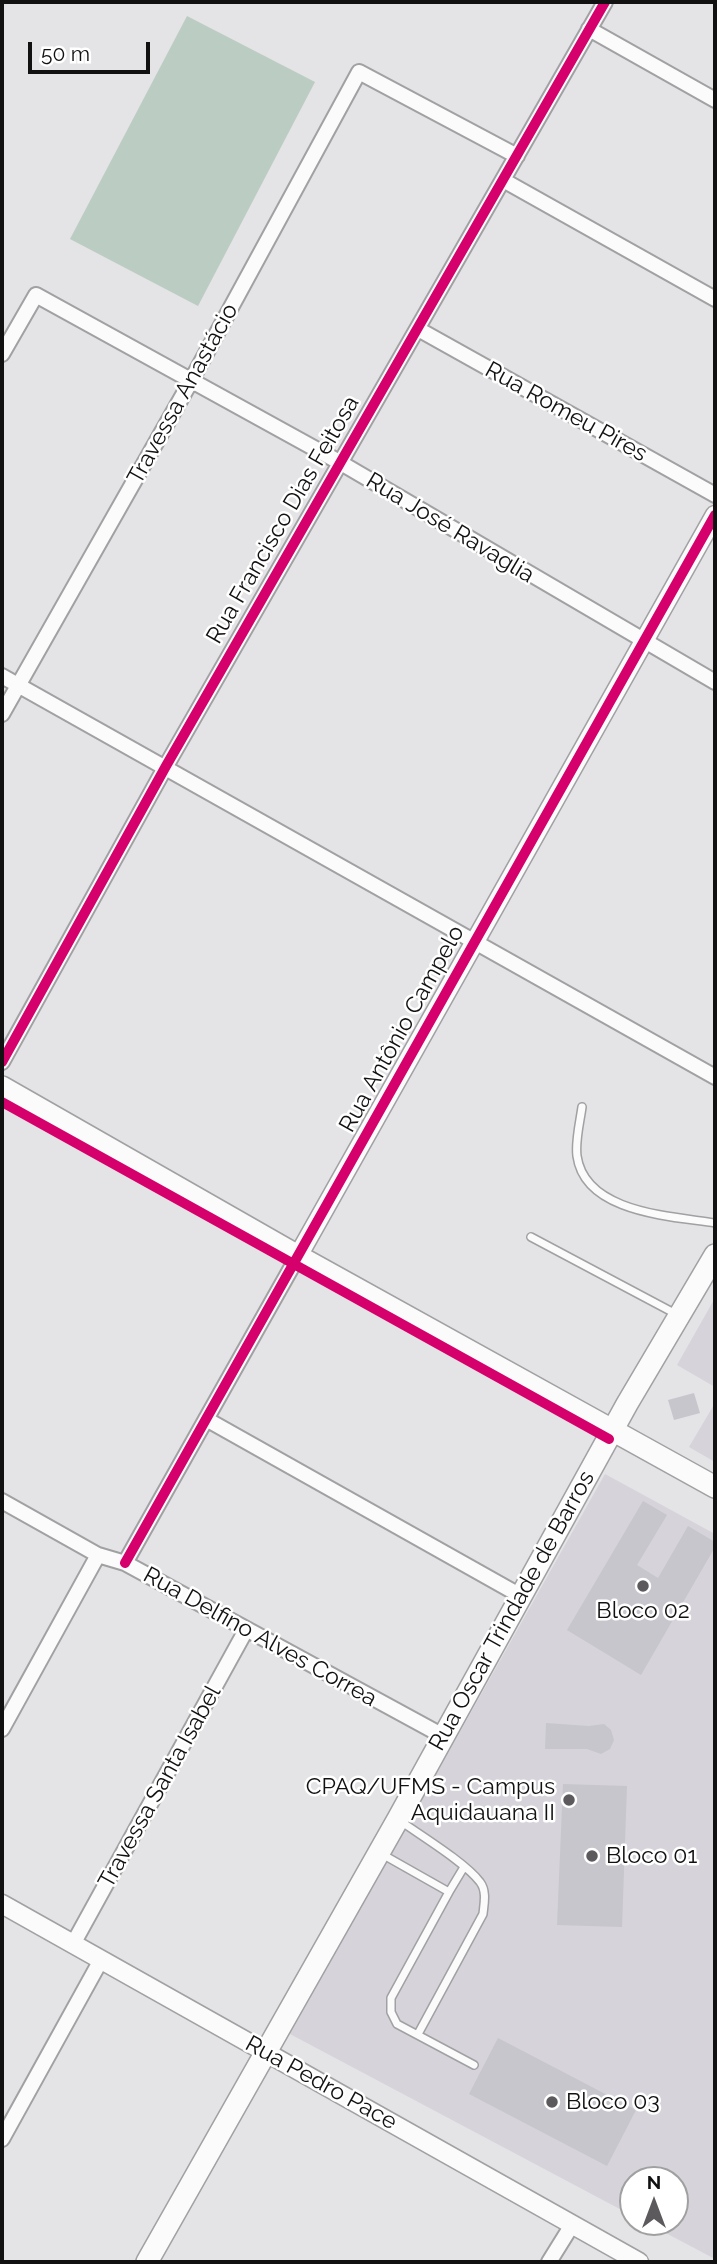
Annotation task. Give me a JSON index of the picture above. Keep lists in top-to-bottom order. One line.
{"streets":{"main road":["Rua Oscar Trindade de Barros"],"street":["Travessa Anastácio","Rua Romeu Pires","Rua Francisco Dias Feitosa","Rua José Ravaglia","Rua Antônio Campelo","Rua Delfino Alves Correa","Travessa Santa Isabel","Rua Pedro Pace"]},"crossings":[["Travessa Anastácio","Rua Francisco Dias Feitosa"],["Travessa Anastácio","Rua José Ravaglia"],["Rua Romeu Pires","Rua Francisco Dias Feitosa"],["Rua Francisco Dias Feitosa","Rua José Ravaglia"],["Rua José Ravaglia","Rua Antônio Campelo"],["Rua Antônio Campelo","Rua Delfino Alves Correa"],["Rua Oscar Trindade de Barros","Rua Delfino Alves Correa"],["Rua Oscar Trindade de Barros","Rua Pedro Pace"],["Rua Delfino Alves Correa","Travessa Santa Isabel"],["Travessa Santa Isabel","Rua Pedro Pace"]],"places":["Bloco 02","CPAQ/UFMS - Campus Aquidauana II","Bloco 01","Bloco 03"],"scale_bar":"50 m","north":"top"}
